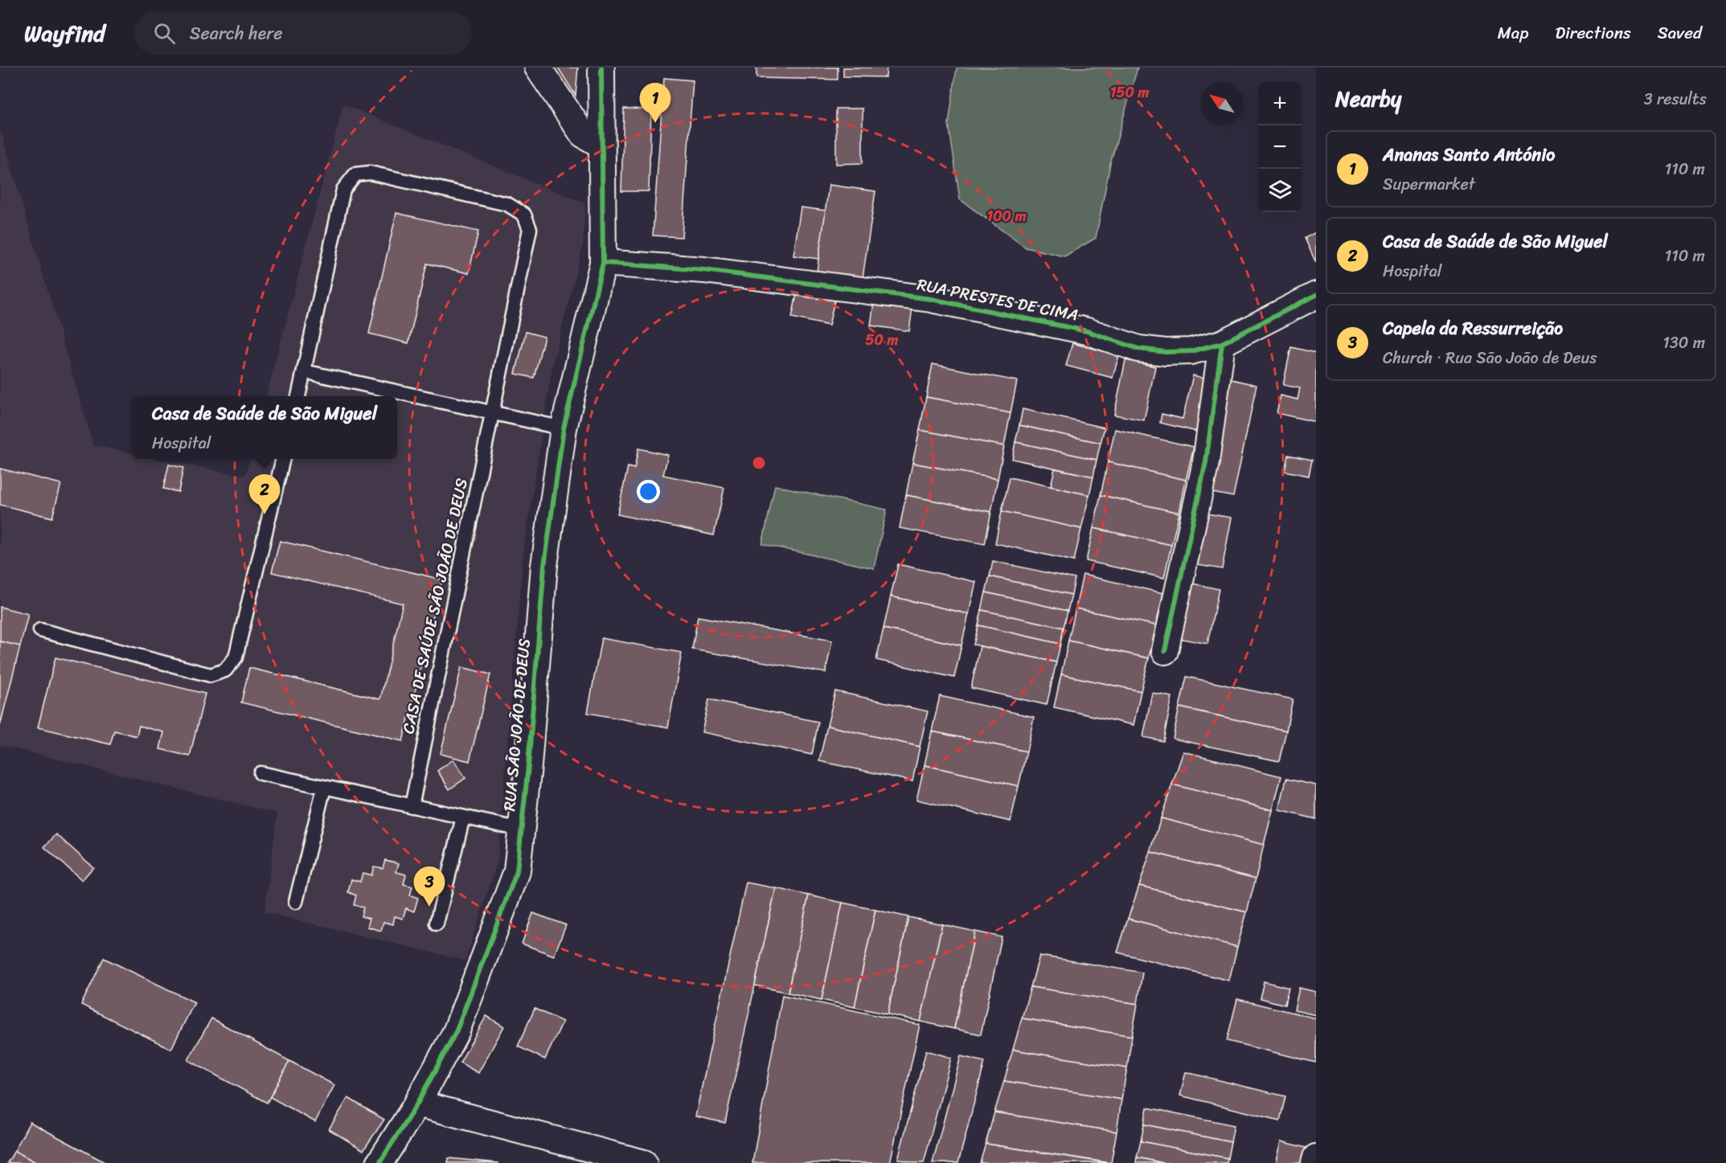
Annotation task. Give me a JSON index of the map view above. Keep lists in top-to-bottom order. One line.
{"streets":{"street":["RUA PRESTES DE CIMA","RUA SÃO JOÃO DE DEUS"],"lane":["CASA DE SAÚDE SÃO JOÃO DE DEUS"]},"crossings":[["RUA PRESTES DE CIMA","RUA SÃO JOÃO DE DEUS"]],"north":"top left","page":{"header":"Wayfind","search":"Search here","nav":["Map","Directions","Saved"],"heading":["Nearby","3 results"],"map_buttons":["+","−"],"pins":["1","2","3"],"list":[{"mark":"1","name":"Ananas Santo António","note":"Supermarket","value":"110 m"},{"mark":"2","name":"Casa de Saúde de São Miguel","note":"Hospital","value":"110 m"},{"mark":"3","name":"Capela da Ressurreição","note":"Church · Rua São João de Deus","value":"130 m"}],"popup":["Casa de Saúde de São Miguel","Hospital"]},"rings":["150 m","100 m","50 m"]}
